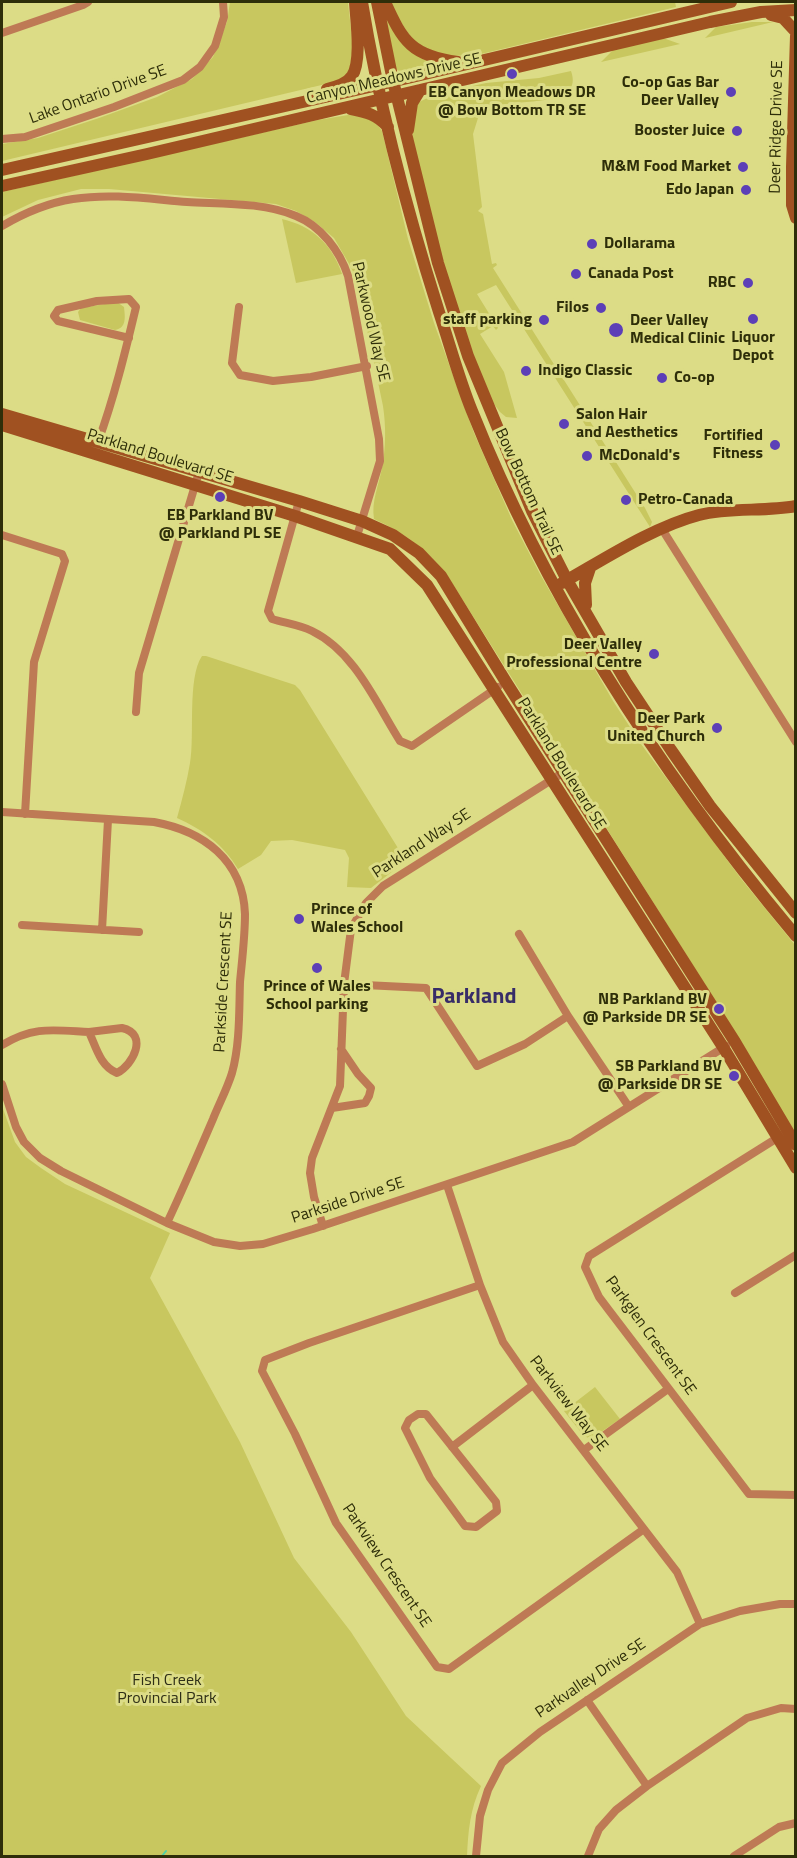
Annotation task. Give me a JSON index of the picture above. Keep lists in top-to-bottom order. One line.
{"streets":{"street":["Canyon Meadows Drive SE","Lake Ontario Drive SE","Deer Ridge Drive SE","Parkwood Way SE","Parkland Boulevard SE","Bow Bottom Trail SE","Parkland Way SE","Parkside Crescent SE","Parkside Drive SE","Parkglen Crescent SE","Parkview Way SE","Parkview Crescent SE","Parkvalley Drive SE"]},"crossings":[["Canyon Meadows Drive SE","Bow Bottom Trail SE"],["Parkwood Way SE","Parkland Boulevard SE"],["Parkland Boulevard SE","Parkland Way SE"],["Parkland Boulevard SE","Parkside Drive SE"],["Parkland Boulevard SE","Parkglen Crescent SE"],["Parkland Way SE","Parkside Drive SE"],["Parkside Crescent SE","Parkside Drive SE"],["Parkside Drive SE","Parkview Way SE"],["Parkview Way SE","Parkview Crescent SE"],["Parkview Way SE","Parkvalley Drive SE"]],"districts":["Parkland"],"parks":["Fish Creek Provincial Park"],"places":["EB Canyon Meadows DR @ Bow Bottom TR SE","Co-op Gas Bar Deer Valley","Booster Juice","M&M Food Market","Edo Japan","Dollarama","Canada Post","RBC","Filos","Liquor Depot","staff parking","Deer Valley Medical Clinic","Indigo Classic","Co-op","Salon Hair and Aesthetics","Fortified Fitness","McDonald's","EB Parkland BV @ Parkland PL SE","Petro-Canada","Deer Valley Professional Centre","Deer Park United Church","Prince of Wales School","Prince of Wales School parking","NB Parkland BV @ Parkside DR SE","SB Parkland BV @ Parkside DR SE"]}
